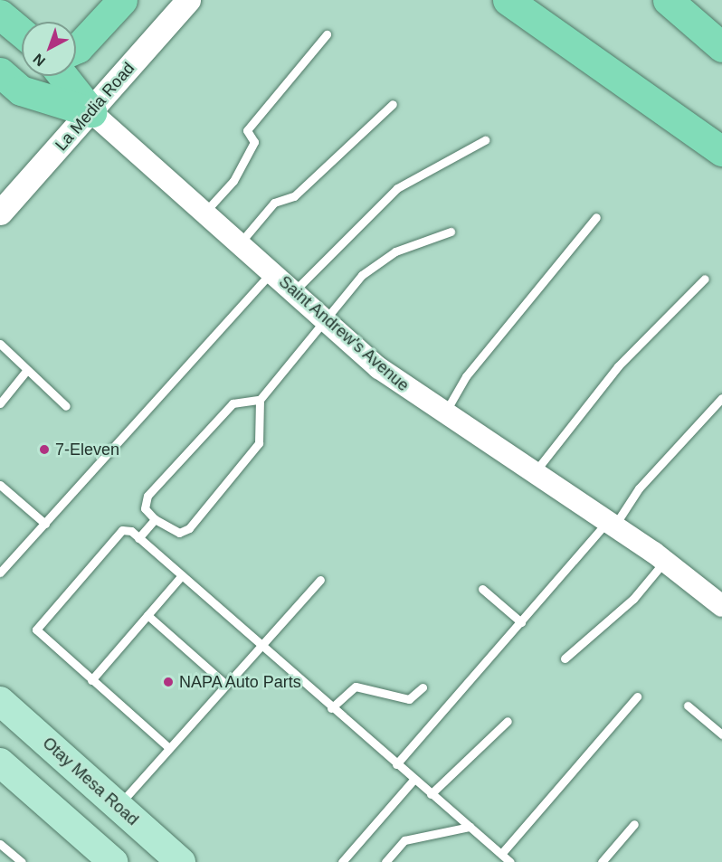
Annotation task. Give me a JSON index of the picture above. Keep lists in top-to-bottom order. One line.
{"streets":{"main road":["La Media Road","Otay Mesa Road"],"street":["Saint Andrew's Avenue"]},"crossings":[["La Media Road","Saint Andrew's Avenue"]],"places":["7-Eleven","NAPA Auto Parts"],"north":"bottom left"}
